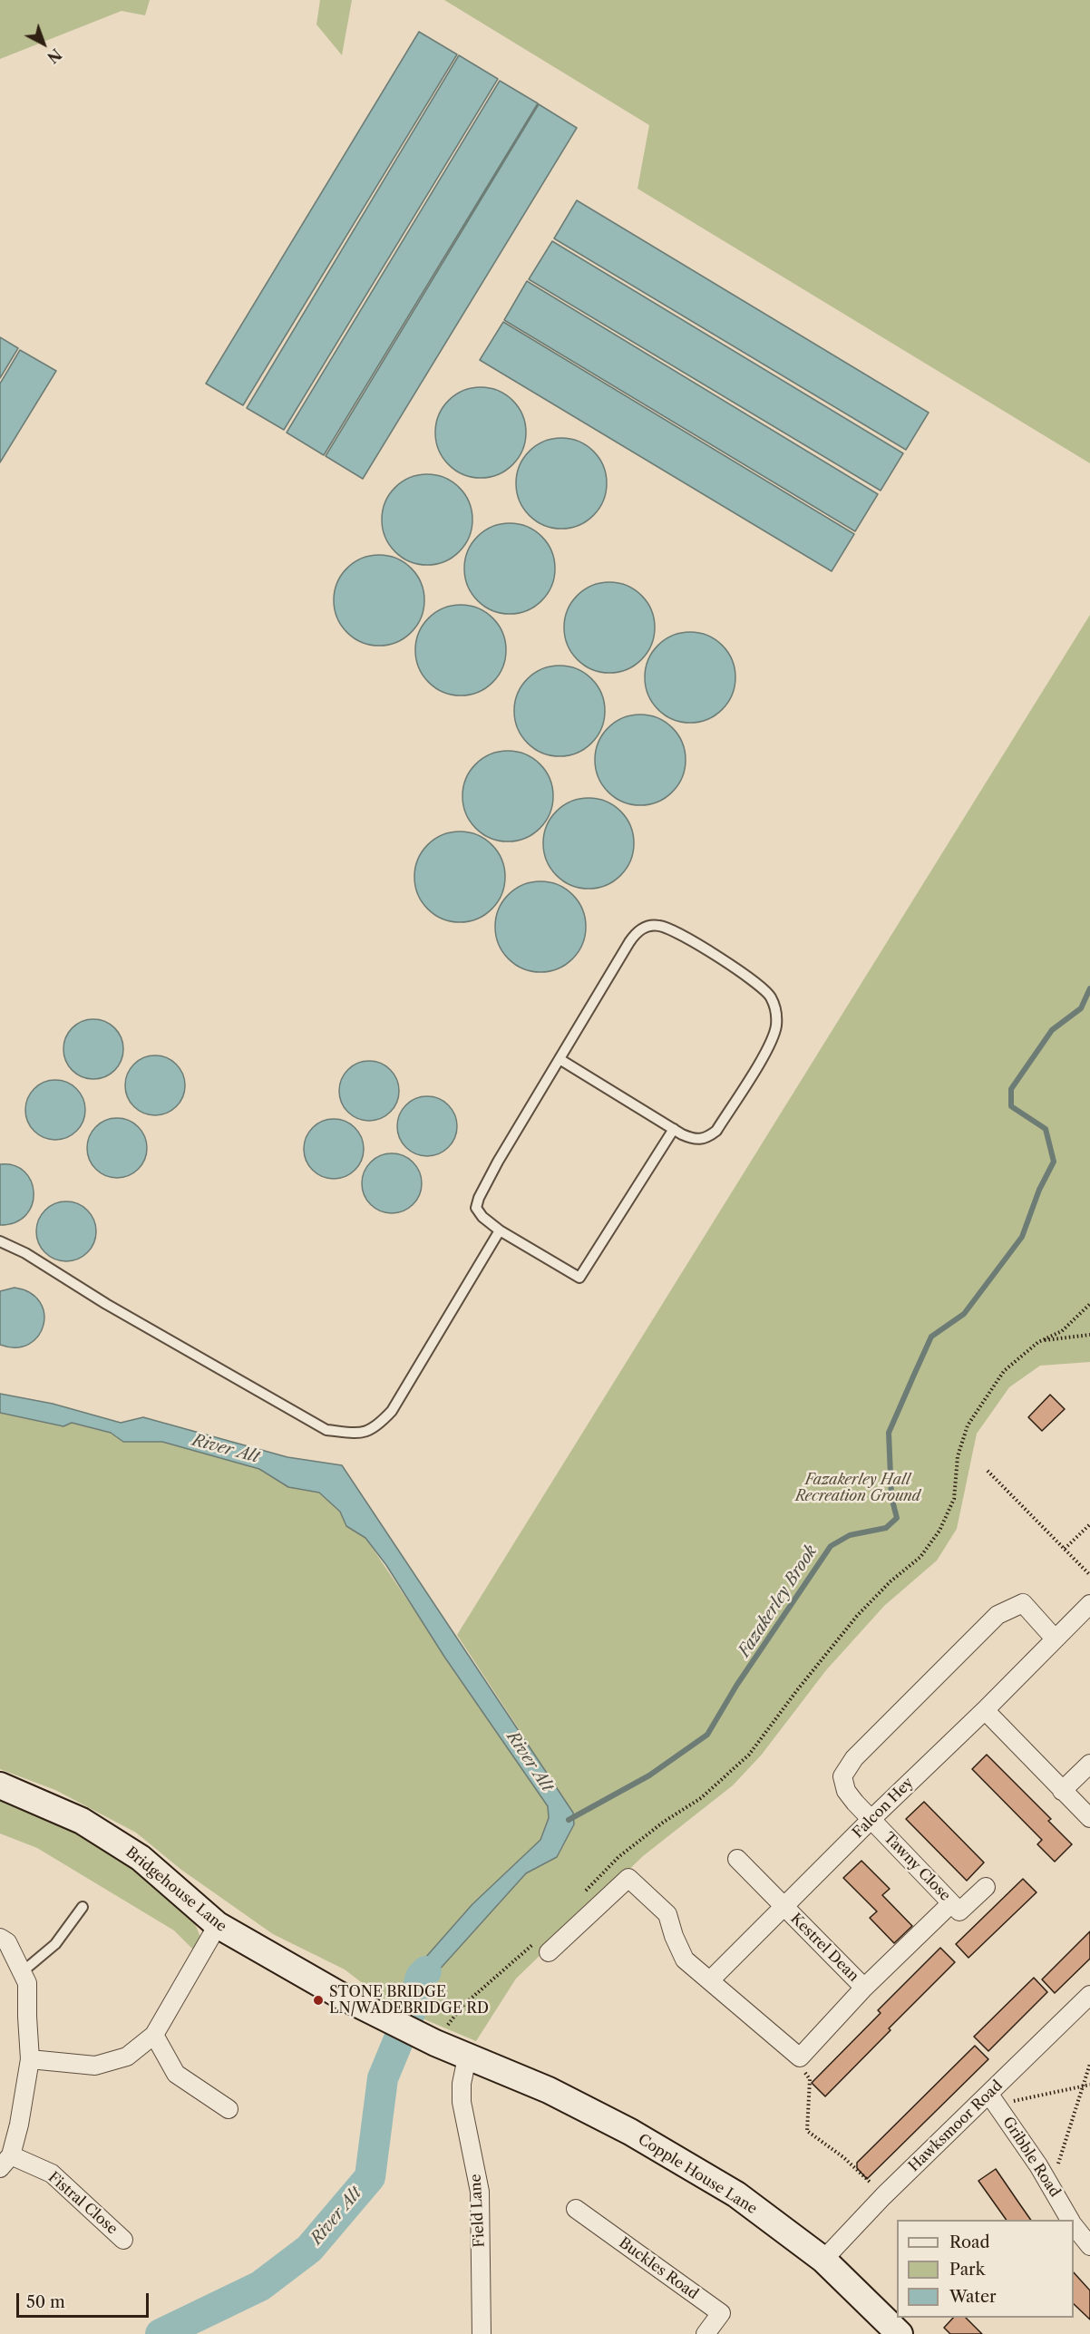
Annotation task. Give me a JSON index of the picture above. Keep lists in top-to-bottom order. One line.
{"streets":{"street":["Falcon Hey","Tawny Close","Bridgehouse Lane","Kestrel Dean","Hawksmoor Road","Gribble Road","Copple House Lane","Fistral Close","Field Lane","Buckles Road"]},"crossings":[["Falcon Hey","Tawny Close"],["Falcon Hey","Kestrel Dean"],["Tawny Close","Kestrel Dean"],["Bridgehouse Lane","Copple House Lane"],["Bridgehouse Lane","Field Lane"],["Hawksmoor Road","Gribble Road"],["Hawksmoor Road","Copple House Lane"],["Copple House Lane","Field Lane"]],"water":["River Alt","Fazakerley Brook"],"parks":["Fazakerley Hall Recreation Ground"],"places":["STONE BRIDGE LN/WADEBRIDGE RD"],"legend":["Road","Park","Water"],"scale_bar":"50 m","north":"bottom right"}
